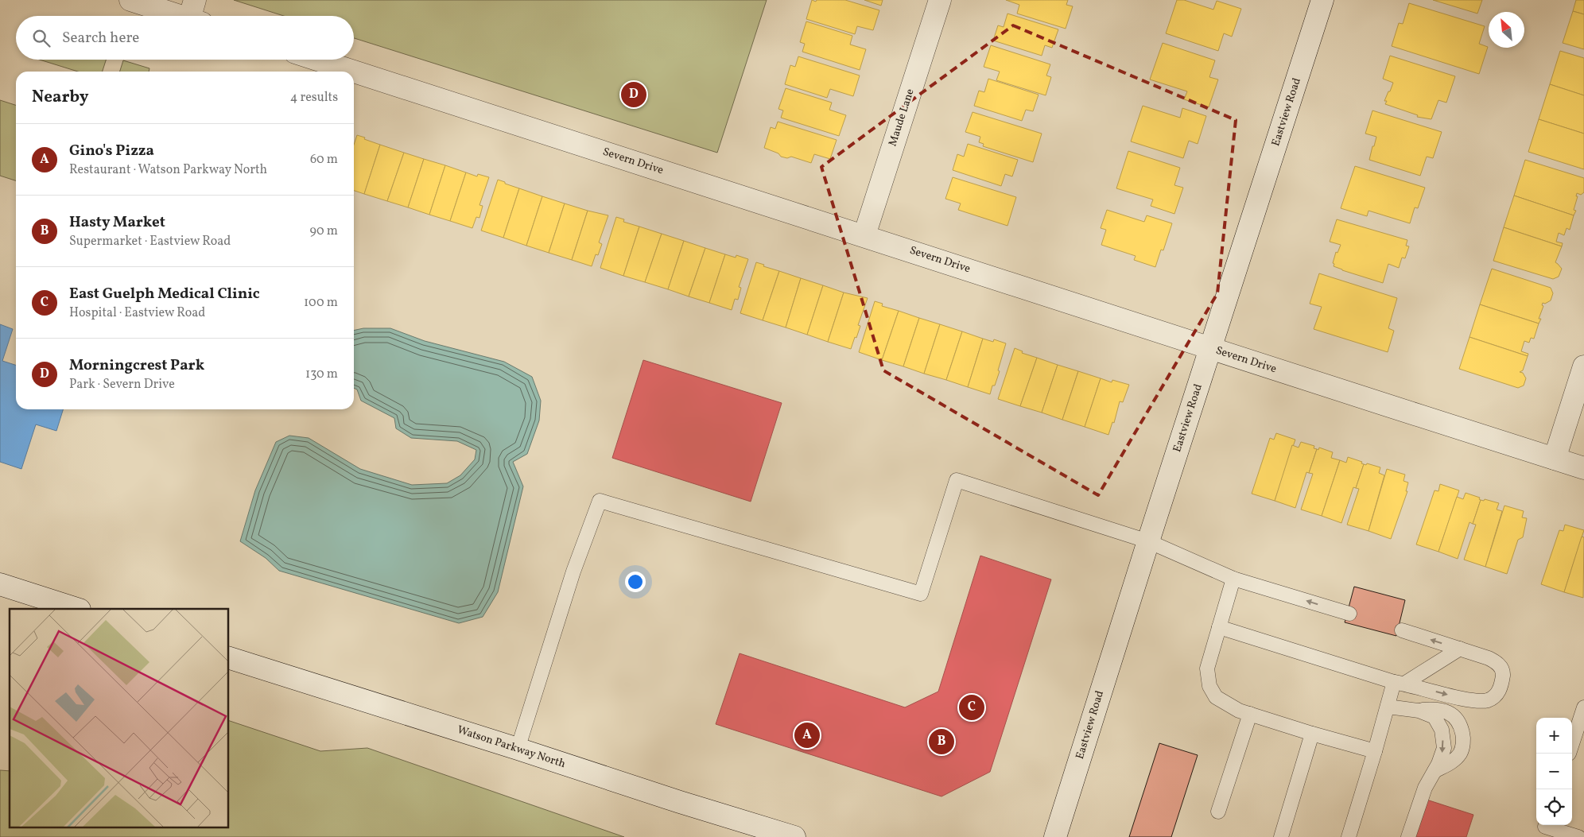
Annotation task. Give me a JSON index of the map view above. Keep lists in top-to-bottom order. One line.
{"streets":{"street":["Eastview Road","Maude Lane","Severn Drive","Watson Parkway North"]},"crossings":[["Eastview Road","Severn Drive"],["Maude Lane","Severn Drive"]],"north":"top left","page":{"search":"Search here","heading":["Nearby","4 results"],"pins":["D","C","A","B"],"list":[{"mark":"A","name":"Gino's Pizza","note":"Restaurant · Watson Parkway North","value":"60 m"},{"mark":"B","name":"Hasty Market","note":"Supermarket · Eastview Road","value":"90 m"},{"mark":"C","name":"East Guelph Medical Clinic","note":"Hospital · Eastview Road","value":"100 m"},{"mark":"D","name":"Morningcrest Park","note":"Park · Severn Drive","value":"130 m"}],"map_buttons":["+","−"]}}
